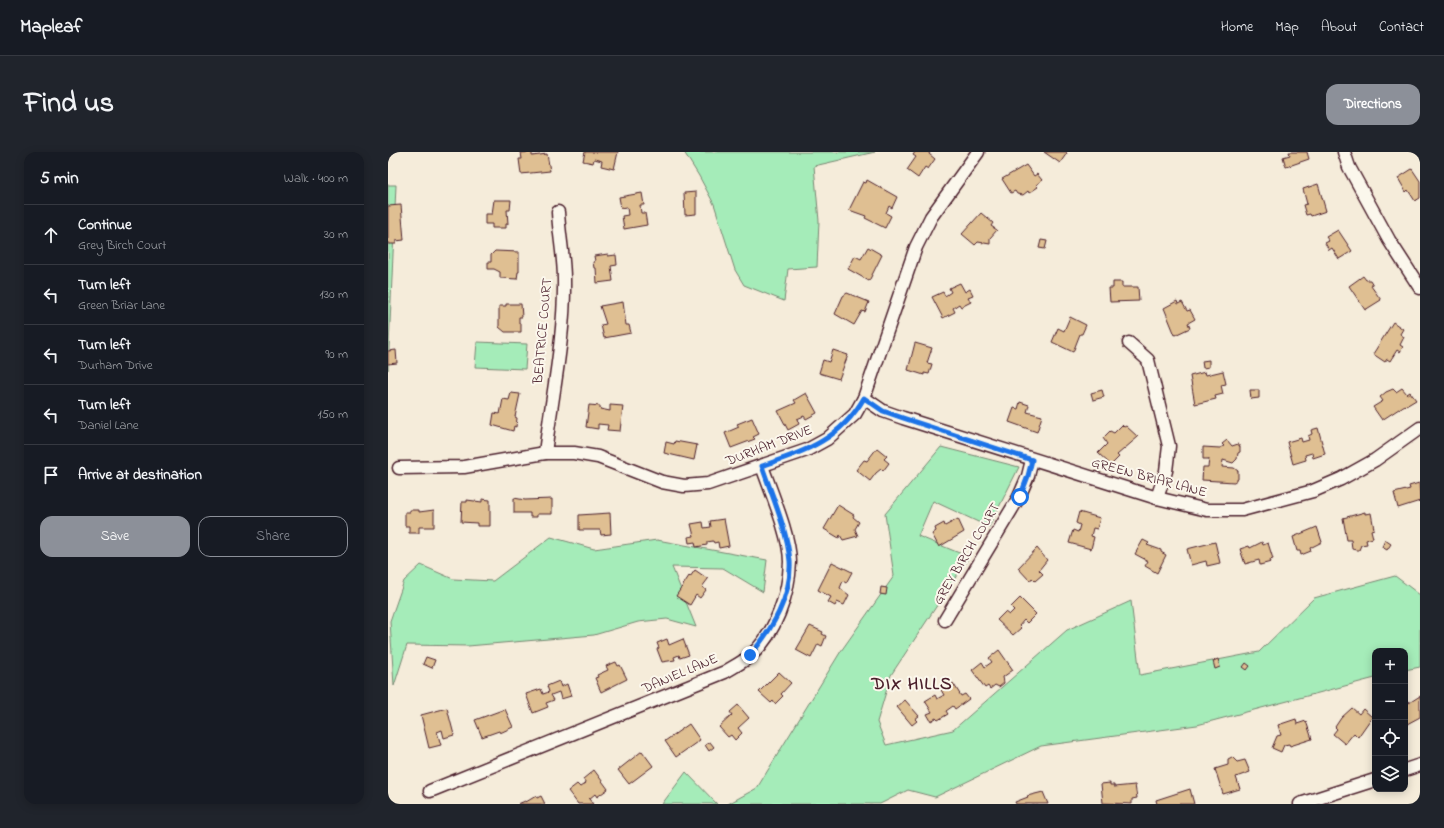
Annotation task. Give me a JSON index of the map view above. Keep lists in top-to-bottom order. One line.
{"streets":{"street":["BEATRICE COURT","DURHAM DRIVE","GREEN BRIAR LANE","GREY BIRCH COURT","DANIEL LANE"]},"crossings":[["BEATRICE COURT","DURHAM DRIVE"],["DURHAM DRIVE","GREEN BRIAR LANE"],["DURHAM DRIVE","DANIEL LANE"],["GREEN BRIAR LANE","GREY BIRCH COURT"]],"districts":["DIX HILLS"],"page":{"header":"Mapleaf","nav":["Home","Map","About","Contact"],"title":"Find us","buttons":["Directions",["Save","Share"]],"heading":["5 min","Walk · 400 m"],"list":[["Continue","Grey Birch Court","30 m"],["Turn left","Green Briar Lane","130 m"],["Turn left","Durham Drive","90 m"],["Turn left","Daniel Lane","150 m"],"Arrive at destination"],"map_buttons":["+","−"]}}
